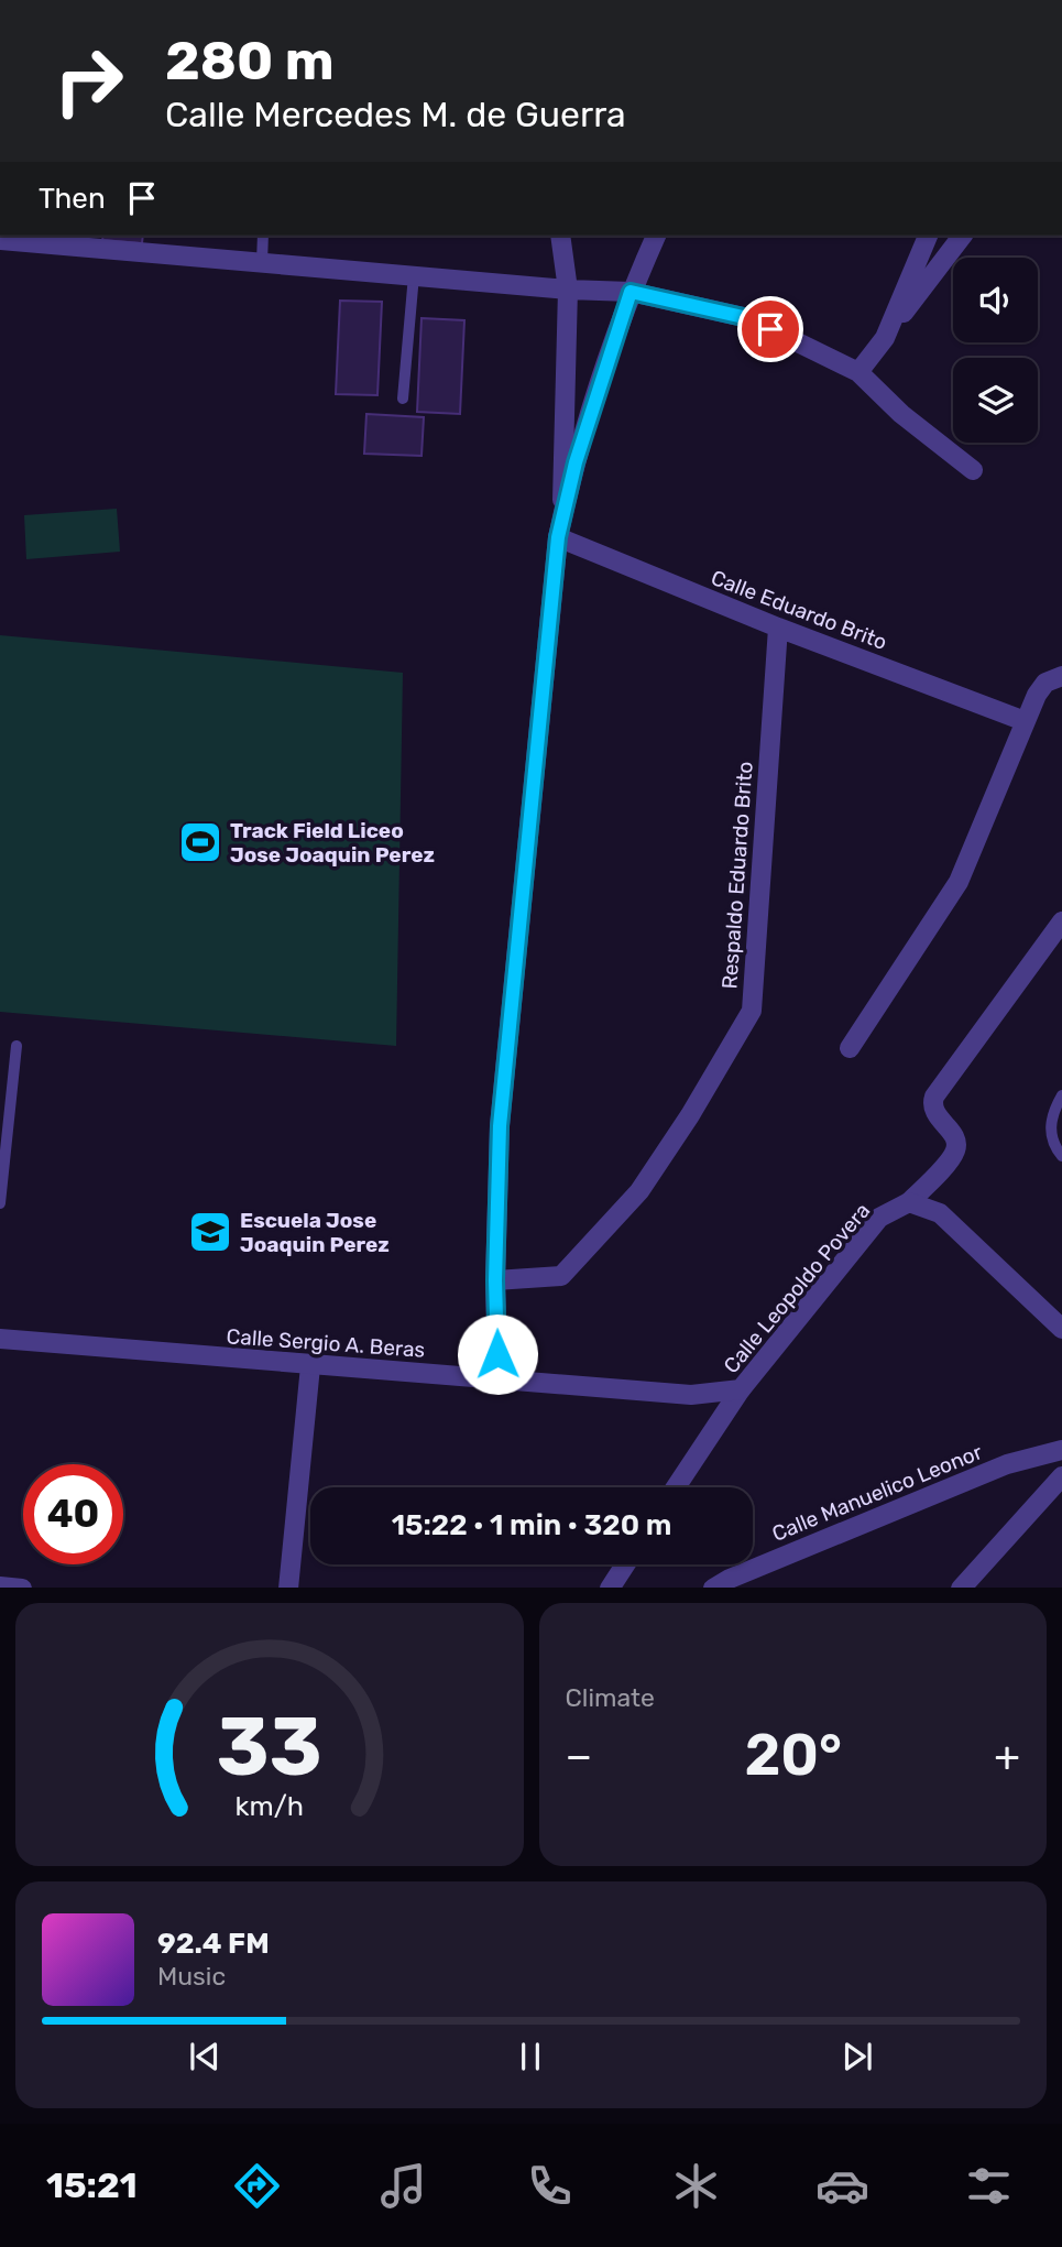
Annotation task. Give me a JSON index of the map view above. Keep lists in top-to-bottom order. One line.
{"streets":{"street":["Calle Eduardo Brito","Respaldo Eduardo Brito","Calle Leopoldo Povera","Calle Sergio A. Beras","Calle Manuelico Leonor"]},"crossings":[["Calle Eduardo Brito","Respaldo Eduardo Brito"],["Calle Leopoldo Povera","Calle Sergio A. Beras"]],"places":{"sports":["Track Field Liceo Jose Joaquin Perez"],"school or university":["Escuela Jose Joaquin Perez"]},"page":{"turn":["280 m","Calle Mercedes M. de Guerra"],"then":"Then","limit":"40","trip":"15:22 · 1 min · 320 m","tile":"Climate","heat":["−","20°","+"],"song":["92.4 FM","Music"],"tabs":"15:21","gauge":["33","km/h"]}}
